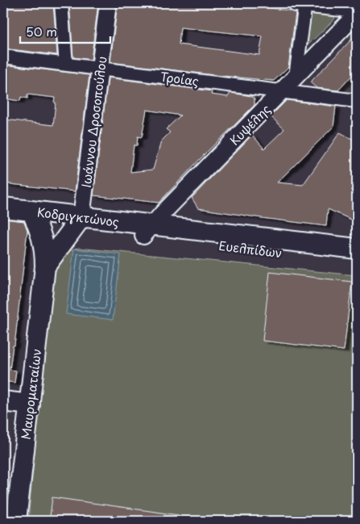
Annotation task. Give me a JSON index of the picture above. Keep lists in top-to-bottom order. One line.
{"streets":{"main road":["Κοδριγκτώνος","Ευελπίδων","Μαυροματαίων"],"street":["Τροίας","Ιωάννου Δροσοπούλου","Κυψέλης"]},"crossings":[["Τροίας","Ιωάννου Δροσοπούλου"],["Τροίας","Κυψέλης"],["Ιωάννου Δροσοπούλου","Κοδριγκτώνος"],["Κυψέλης","Κοδριγκτώνος"],["Κυψέλης","Ευελπίδων"],["Κοδριγκτώνος","Ευελπίδων"],["Κοδριγκτώνος","Μαυροματαίων"]],"scale_bar":"50 m"}
